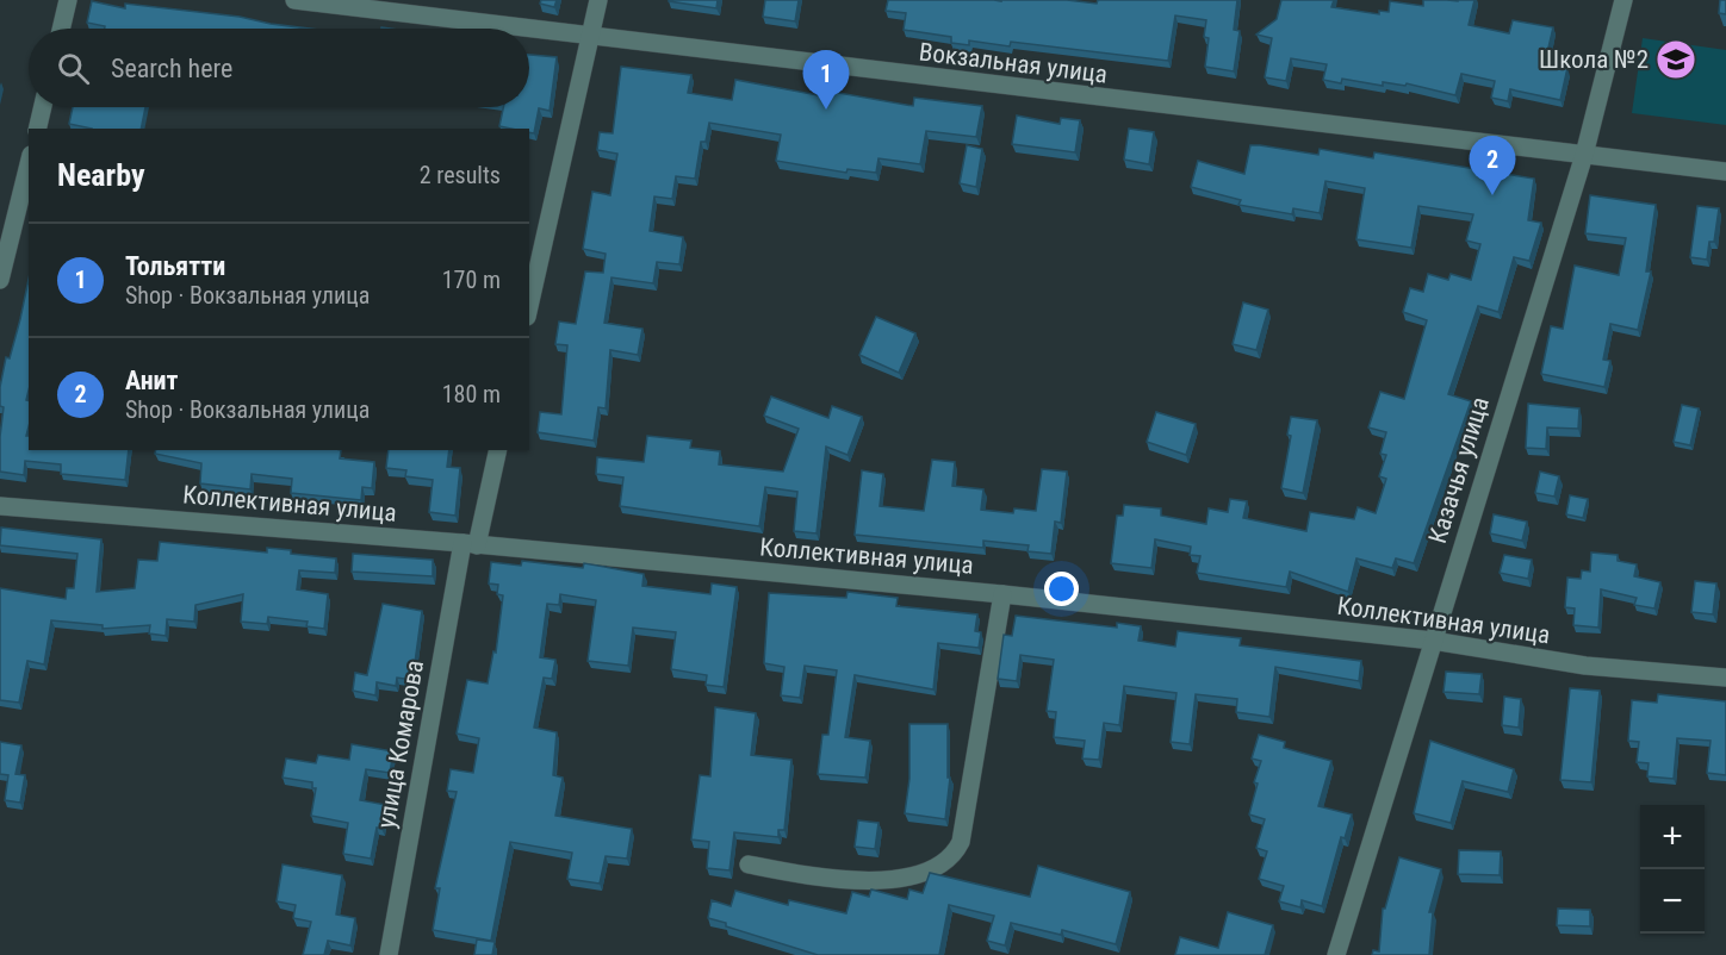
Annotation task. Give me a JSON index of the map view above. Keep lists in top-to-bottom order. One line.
{"streets":{"street":["Вокзальная улица","Казачья улица","Коллективная улица","улица Комарова"]},"crossings":[["Вокзальная улица","Казачья улица"],["Казачья улица","Коллективная улица"],["Коллективная улица","улица Комарова"]],"places":{"school or university":["Школа №2"]},"page":{"search":"Search here","pins":["1","2"],"heading":["Nearby","2 results"],"list":[{"mark":"1","name":"Тольятти","note":"Shop · Вокзальная улица","value":"170 m"},{"mark":"2","name":"Анит","note":"Shop · Вокзальная улица","value":"180 m"}],"map_buttons":["+","−"]}}
